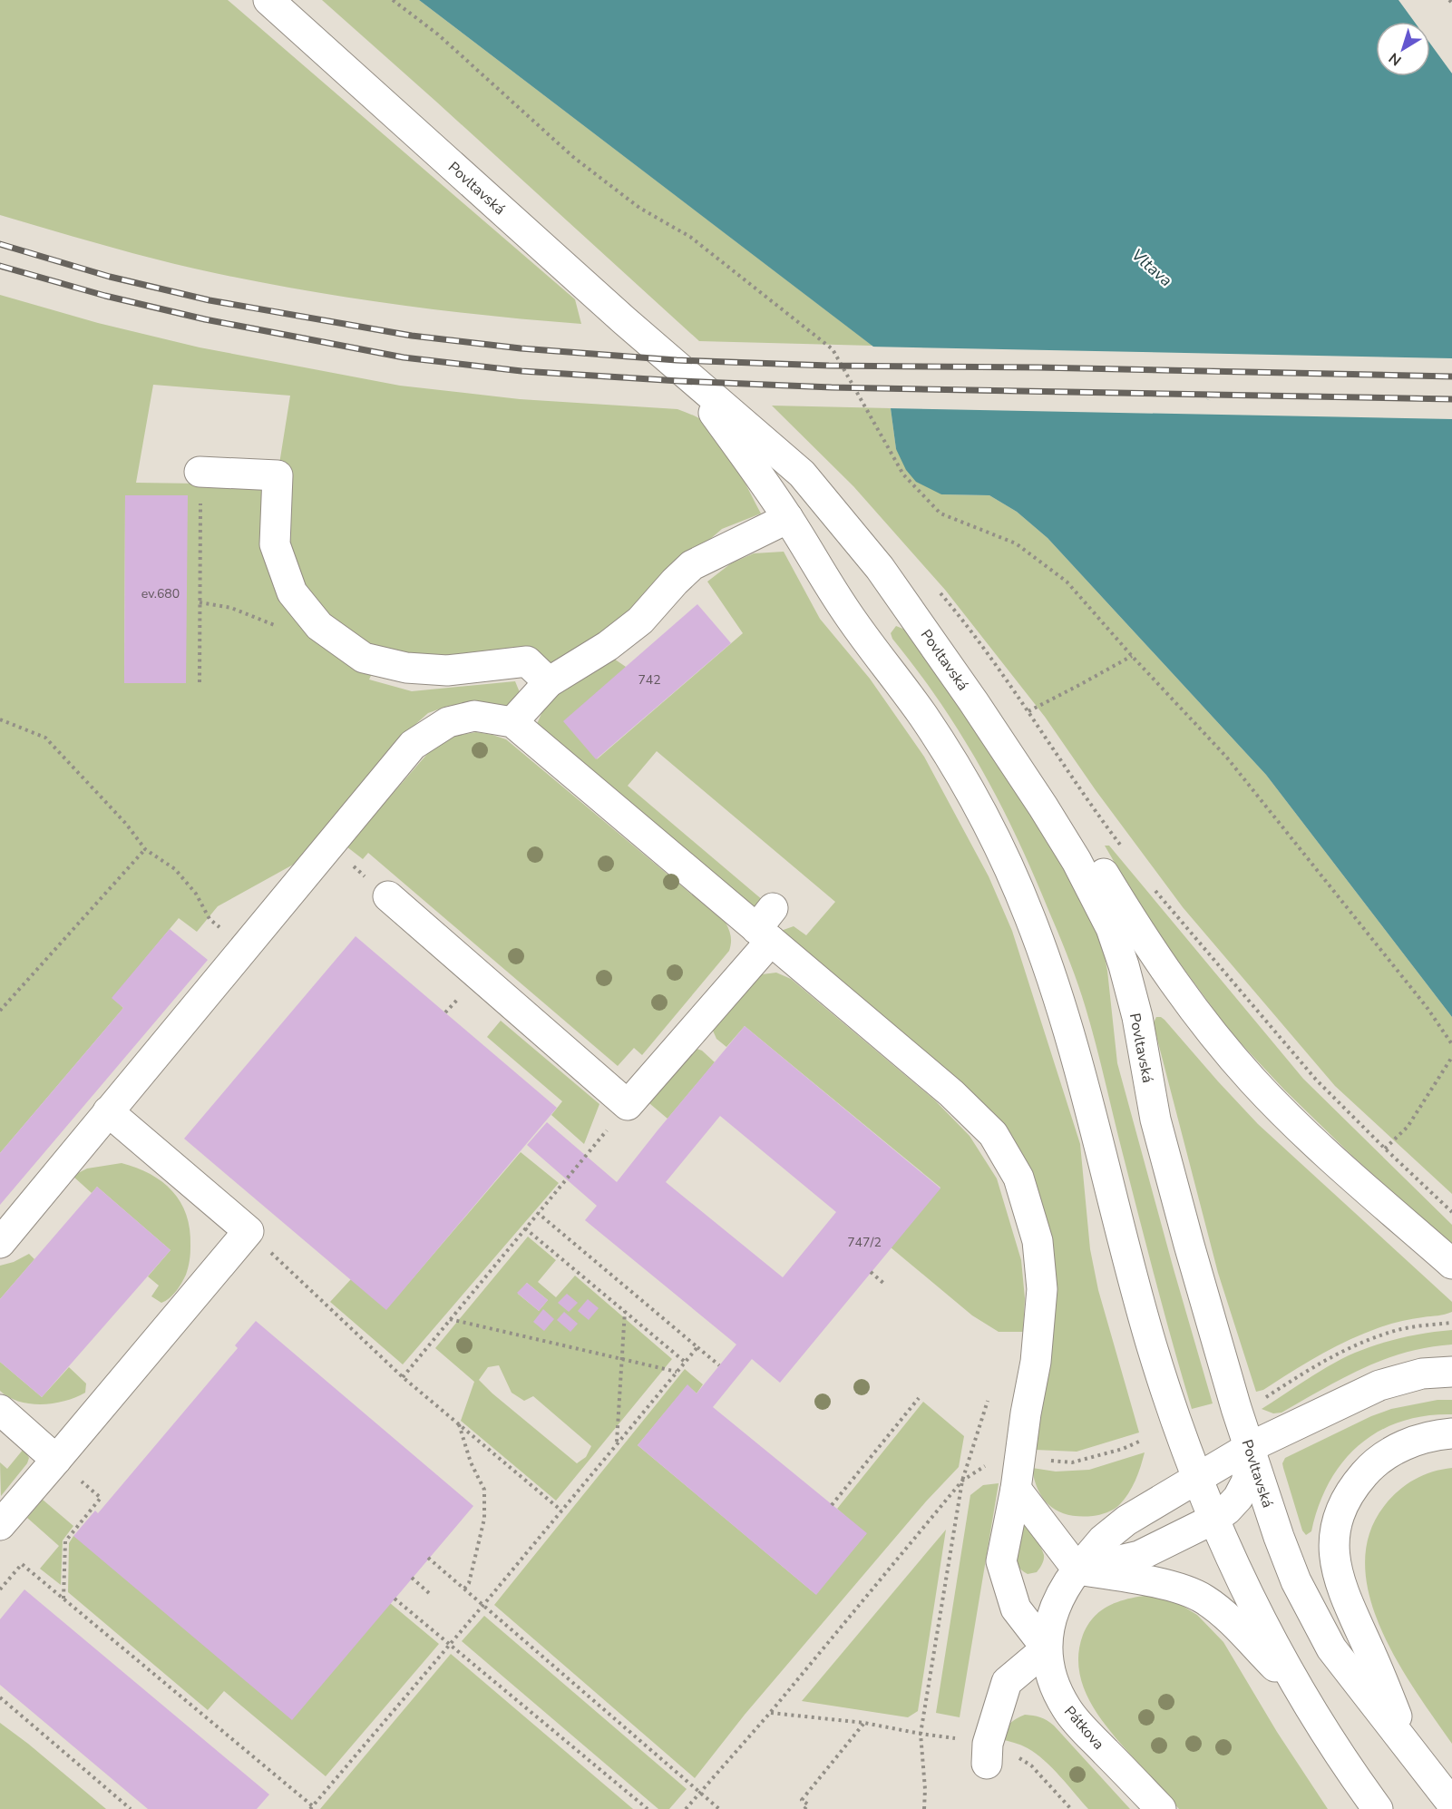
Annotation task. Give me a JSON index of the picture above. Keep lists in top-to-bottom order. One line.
{"streets":{"main road":["Povltavská","Pátkova"]},"crossings":[["Povltavská","Pátkova"]],"water":["Vltava"],"house_numbers":["ev.680","742","747/2"],"north":"bottom left"}
